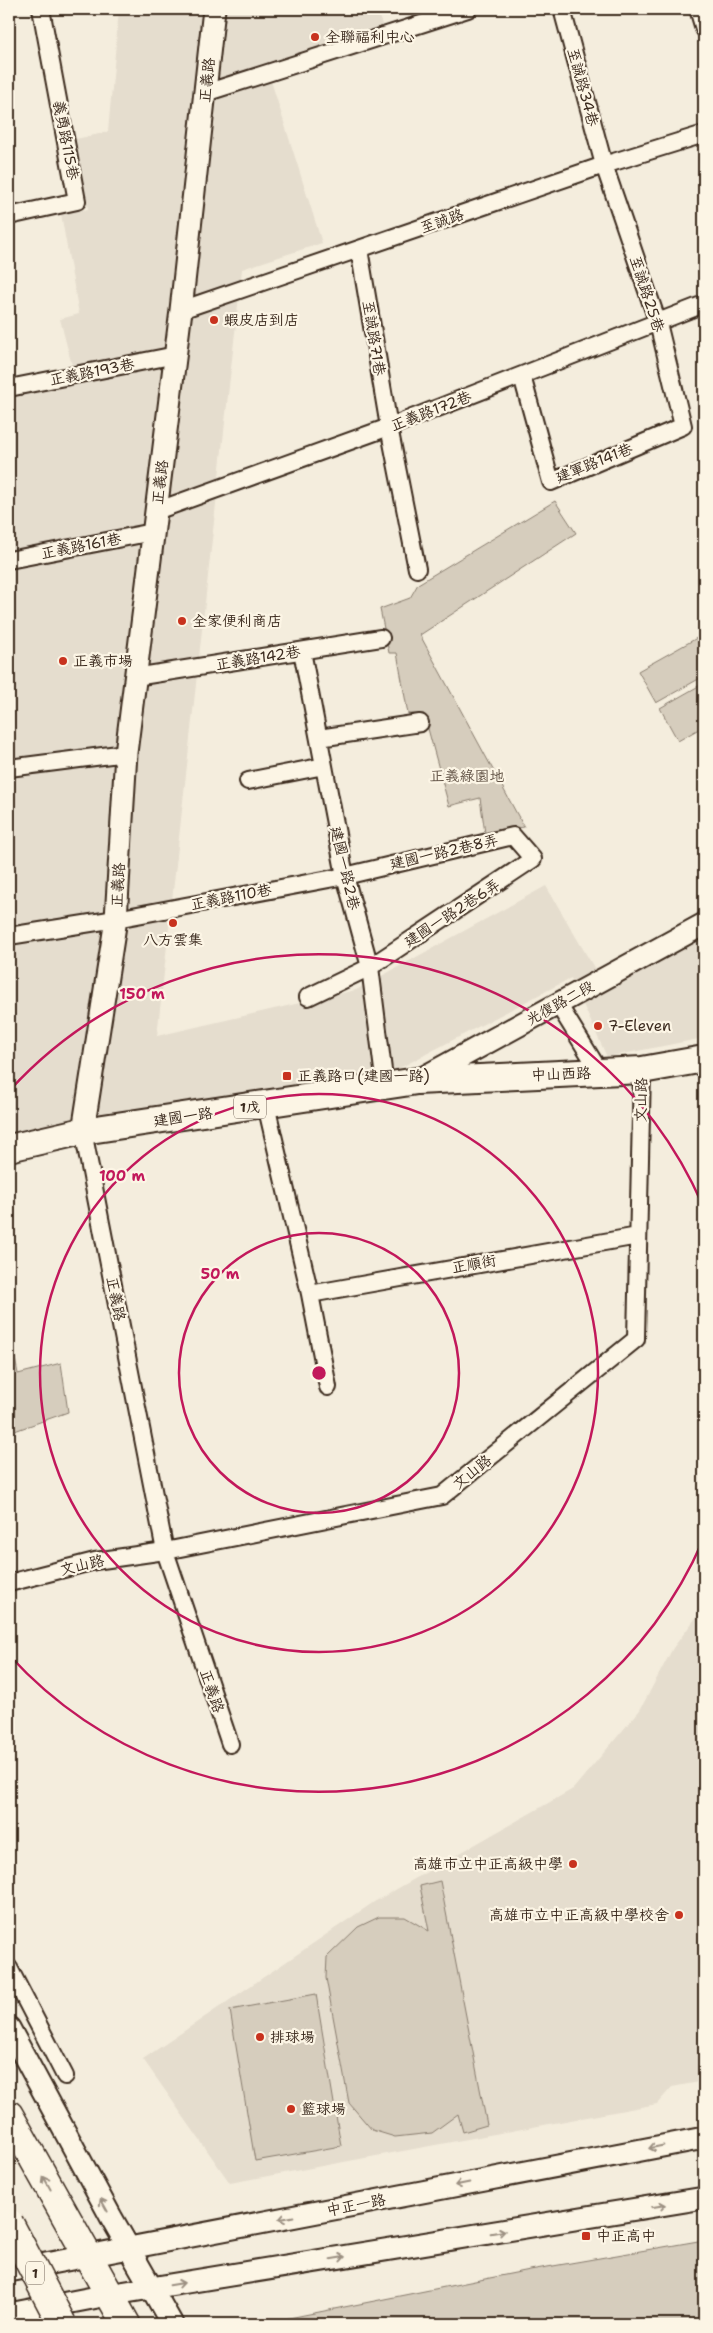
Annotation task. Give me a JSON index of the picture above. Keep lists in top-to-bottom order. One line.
{"streets":{"highway":["1"],"main road":["中山西路","1戊","建國一路"],"street":["正義路","至誠路34巷","義勇路115巷","至誠路","至誠路25巷","至誠路71巷","正義路193巷","正義路172巷","建軍路141巷","正義路161巷","正義路142巷","建國一路2巷8弄","建國一路2巷","正義路110巷","建國一路2巷6弄","光復路二段","文山路","正順街","中正一路"]},"crossings":[["正義路","至誠路"],["正義路","正義路193巷"],["正義路","正義路172巷"],["正義路","正義路161巷"],["正義路","正義路142巷"],["正義路","正義路110巷"],["正義路","文山路"],["正義路","建國一路"],["至誠路34巷","至誠路"],["至誠路34巷","至誠路25巷"],["至誠路","至誠路25巷"],["至誠路","至誠路71巷"],["至誠路25巷","正義路172巷"],["至誠路25巷","建軍路141巷"],["至誠路71巷","正義路172巷"],["正義路172巷","建軍路141巷"],["正義路142巷","建國一路2巷"],["建國一路2巷8弄","建國一路2巷"],["建國一路2巷8弄","正義路110巷"],["建國一路2巷8弄","建國一路2巷6弄"],["建國一路2巷","正義路110巷"],["建國一路2巷","建國一路2巷6弄"],["建國一路2巷","建國一路"],["光復路二段","中山西路"],["光復路二段","建國一路"],["中山西路","文山路"],["中山西路","建國一路"],["文山路","正順街"]],"parks":["正義綠園地"],"places":{"other":["全聯福利中心","蝦皮店到店","全家便利商店","正義市場","八方雲集","7-Eleven","高雄市立中正高級中學","高雄市立中正高級中學校舍","排球場","籃球場"],"transit":["正義路口(建國一路)","中正高中"]},"rings":["150 m","100 m","50 m"]}
